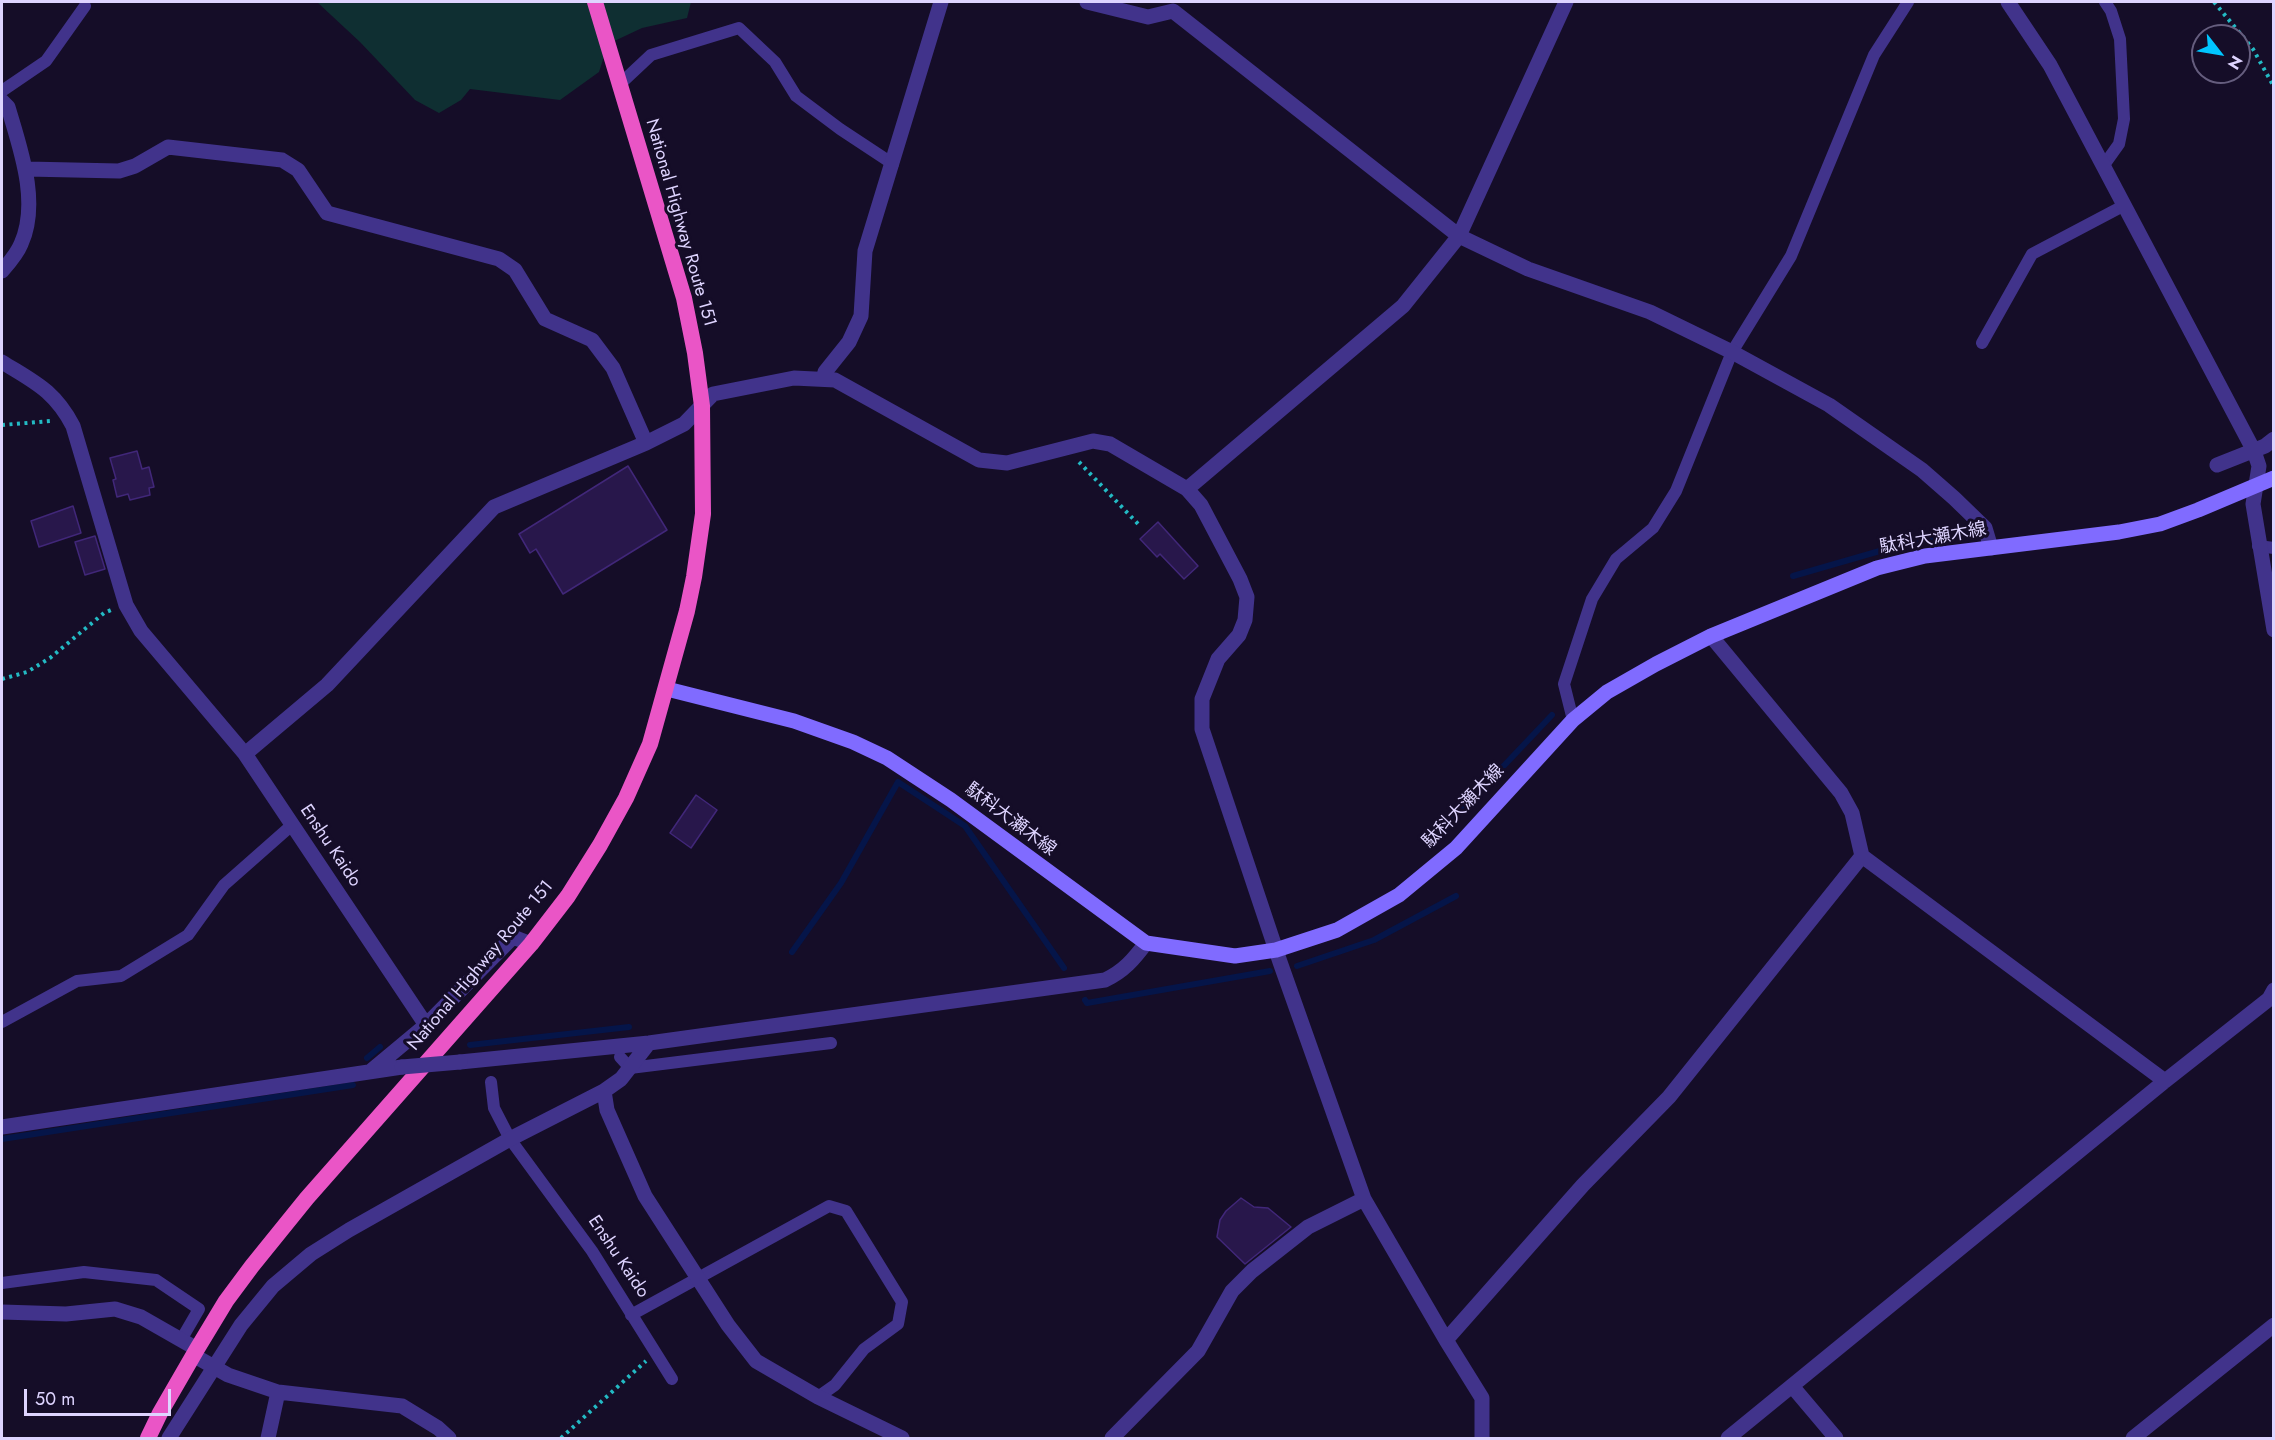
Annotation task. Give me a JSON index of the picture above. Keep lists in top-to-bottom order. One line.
{"streets":{"highway":["National Highway Route 151"],"main road":["駄科大瀬木線"],"street":["Enshu Kaido"]},"crossings":[["National Highway Route 151","駄科大瀬木線"]],"scale_bar":"50 m","north":"bottom right"}
